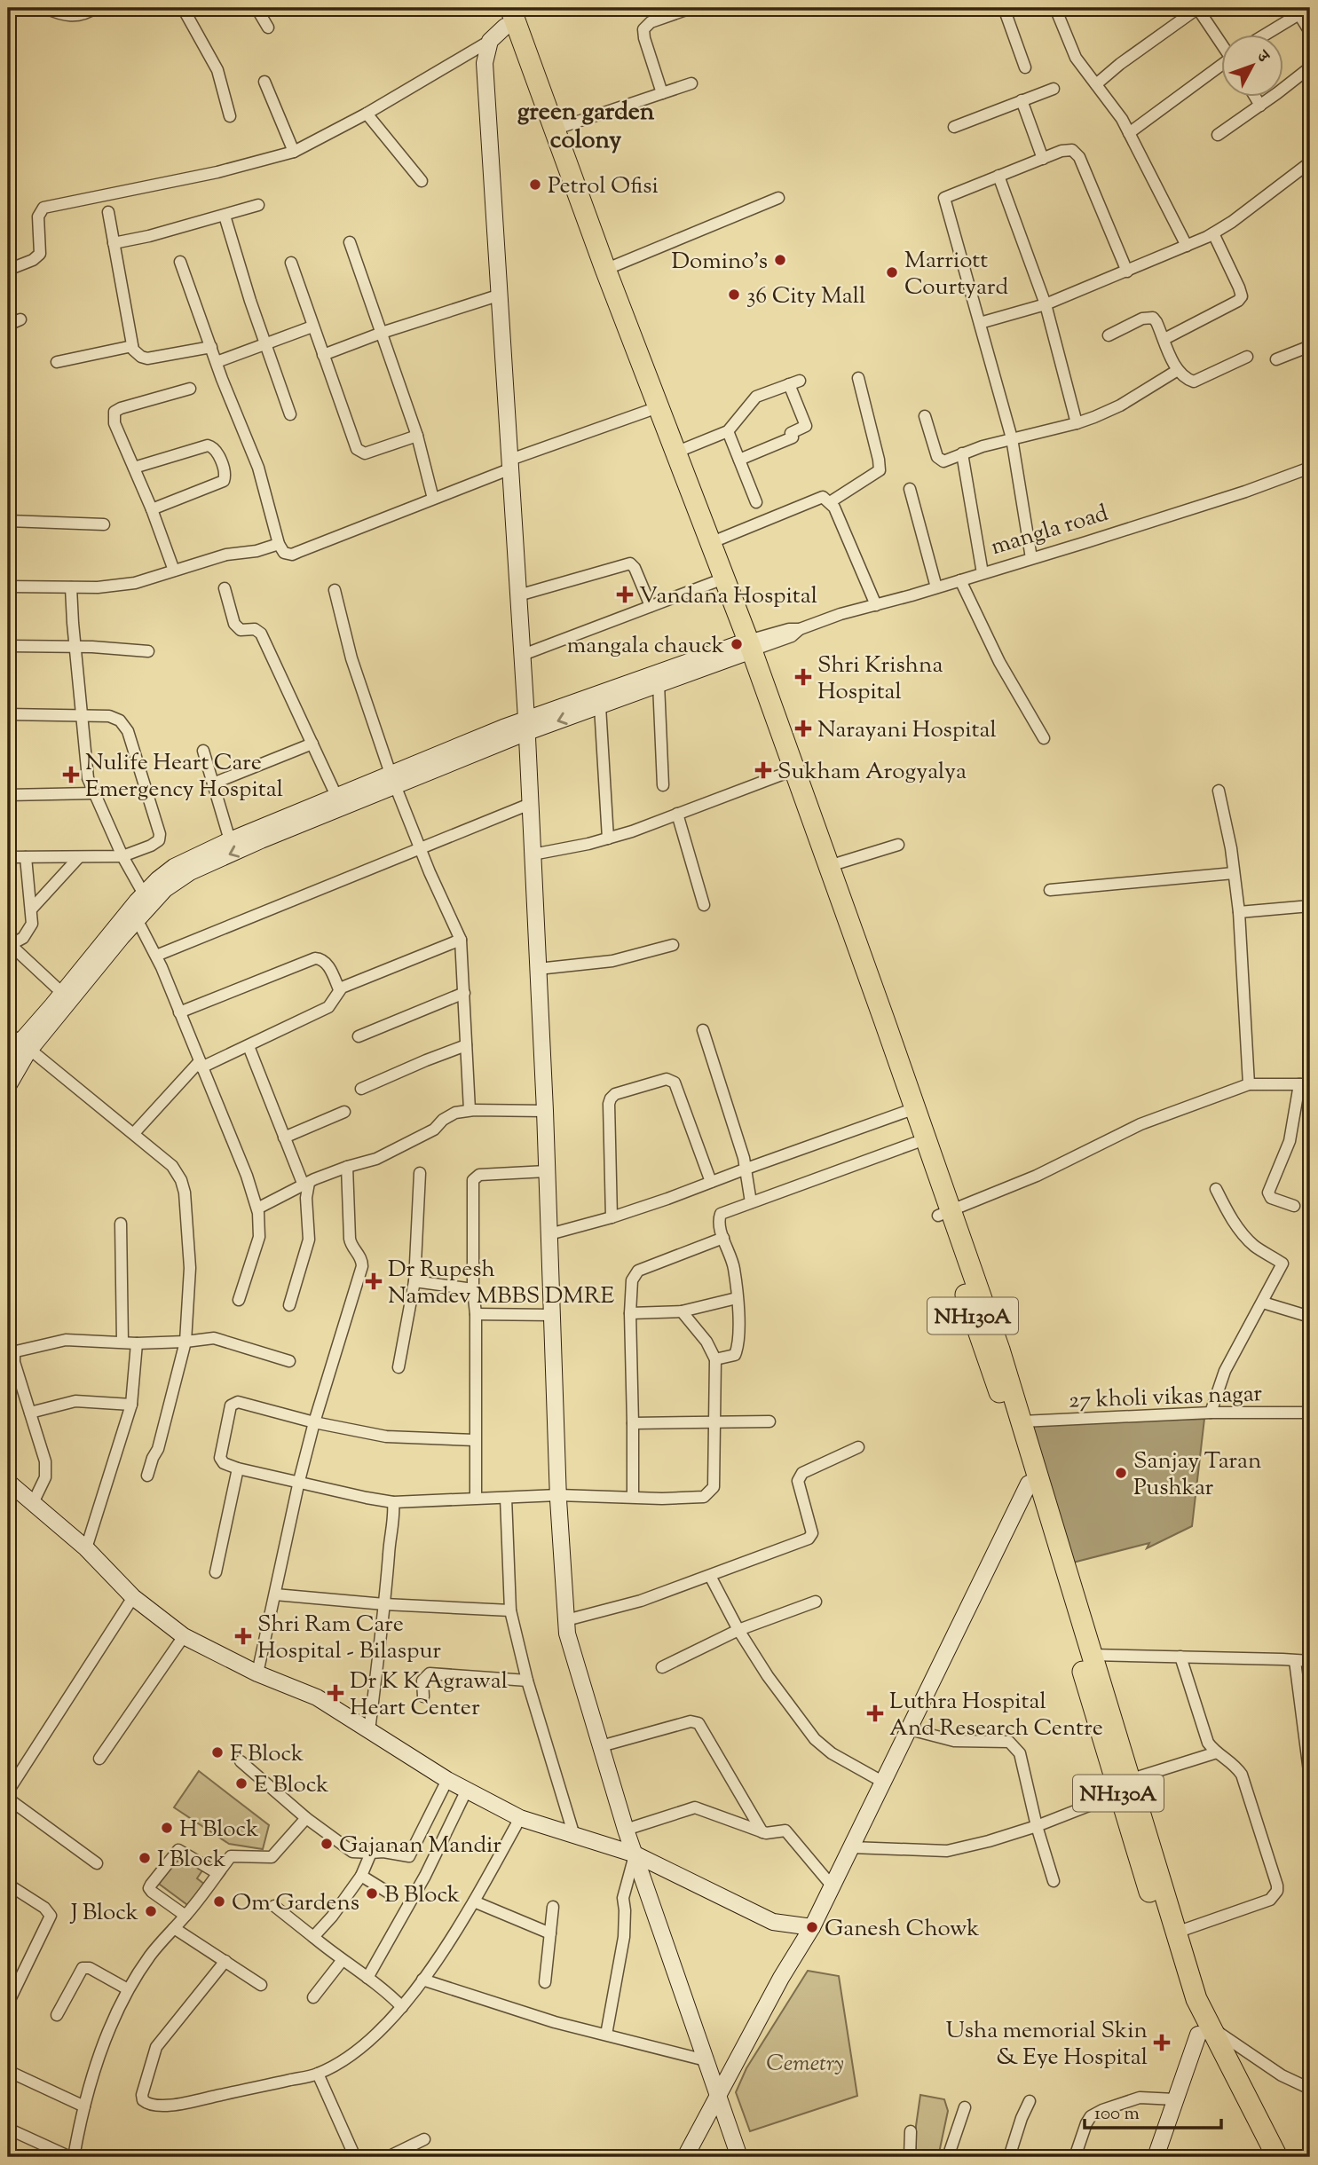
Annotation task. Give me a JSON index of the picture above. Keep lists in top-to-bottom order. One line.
{"streets":{"highway":["NH130A"],"street":["mangla road","27 kholi vikas nagar"]},"crossings":[["mangla road","NH130A"],["NH130A","27 kholi vikas nagar"]],"districts":["green garden colony"],"parks":["Cemetry"],"places":{"other":["Petrol Ofisi","Domino's","Marriott Courtyard","36 City Mall","mangala chauck","Sanjay Taran Pushkar","F Block","E Block","H Block","Gajanan Mandir","I Block","B Block","Om Gardens","J Block","Ganesh Chowk"],"health":["Vandana Hospital","Shri Krishna Hospital","Narayani Hospital","Sukham Arogyalya","Nulife Heart Care Emergency Hospital","Dr Rupesh Namdev MBBS DMRE","Shri Ram Care Hospital - Bilaspur","Dr K K Agrawal Heart Center","Luthra Hospital And Research Centre","Usha memorial Skin & Eye Hospital"]},"scale_bar":"100 m","north":"top right"}
